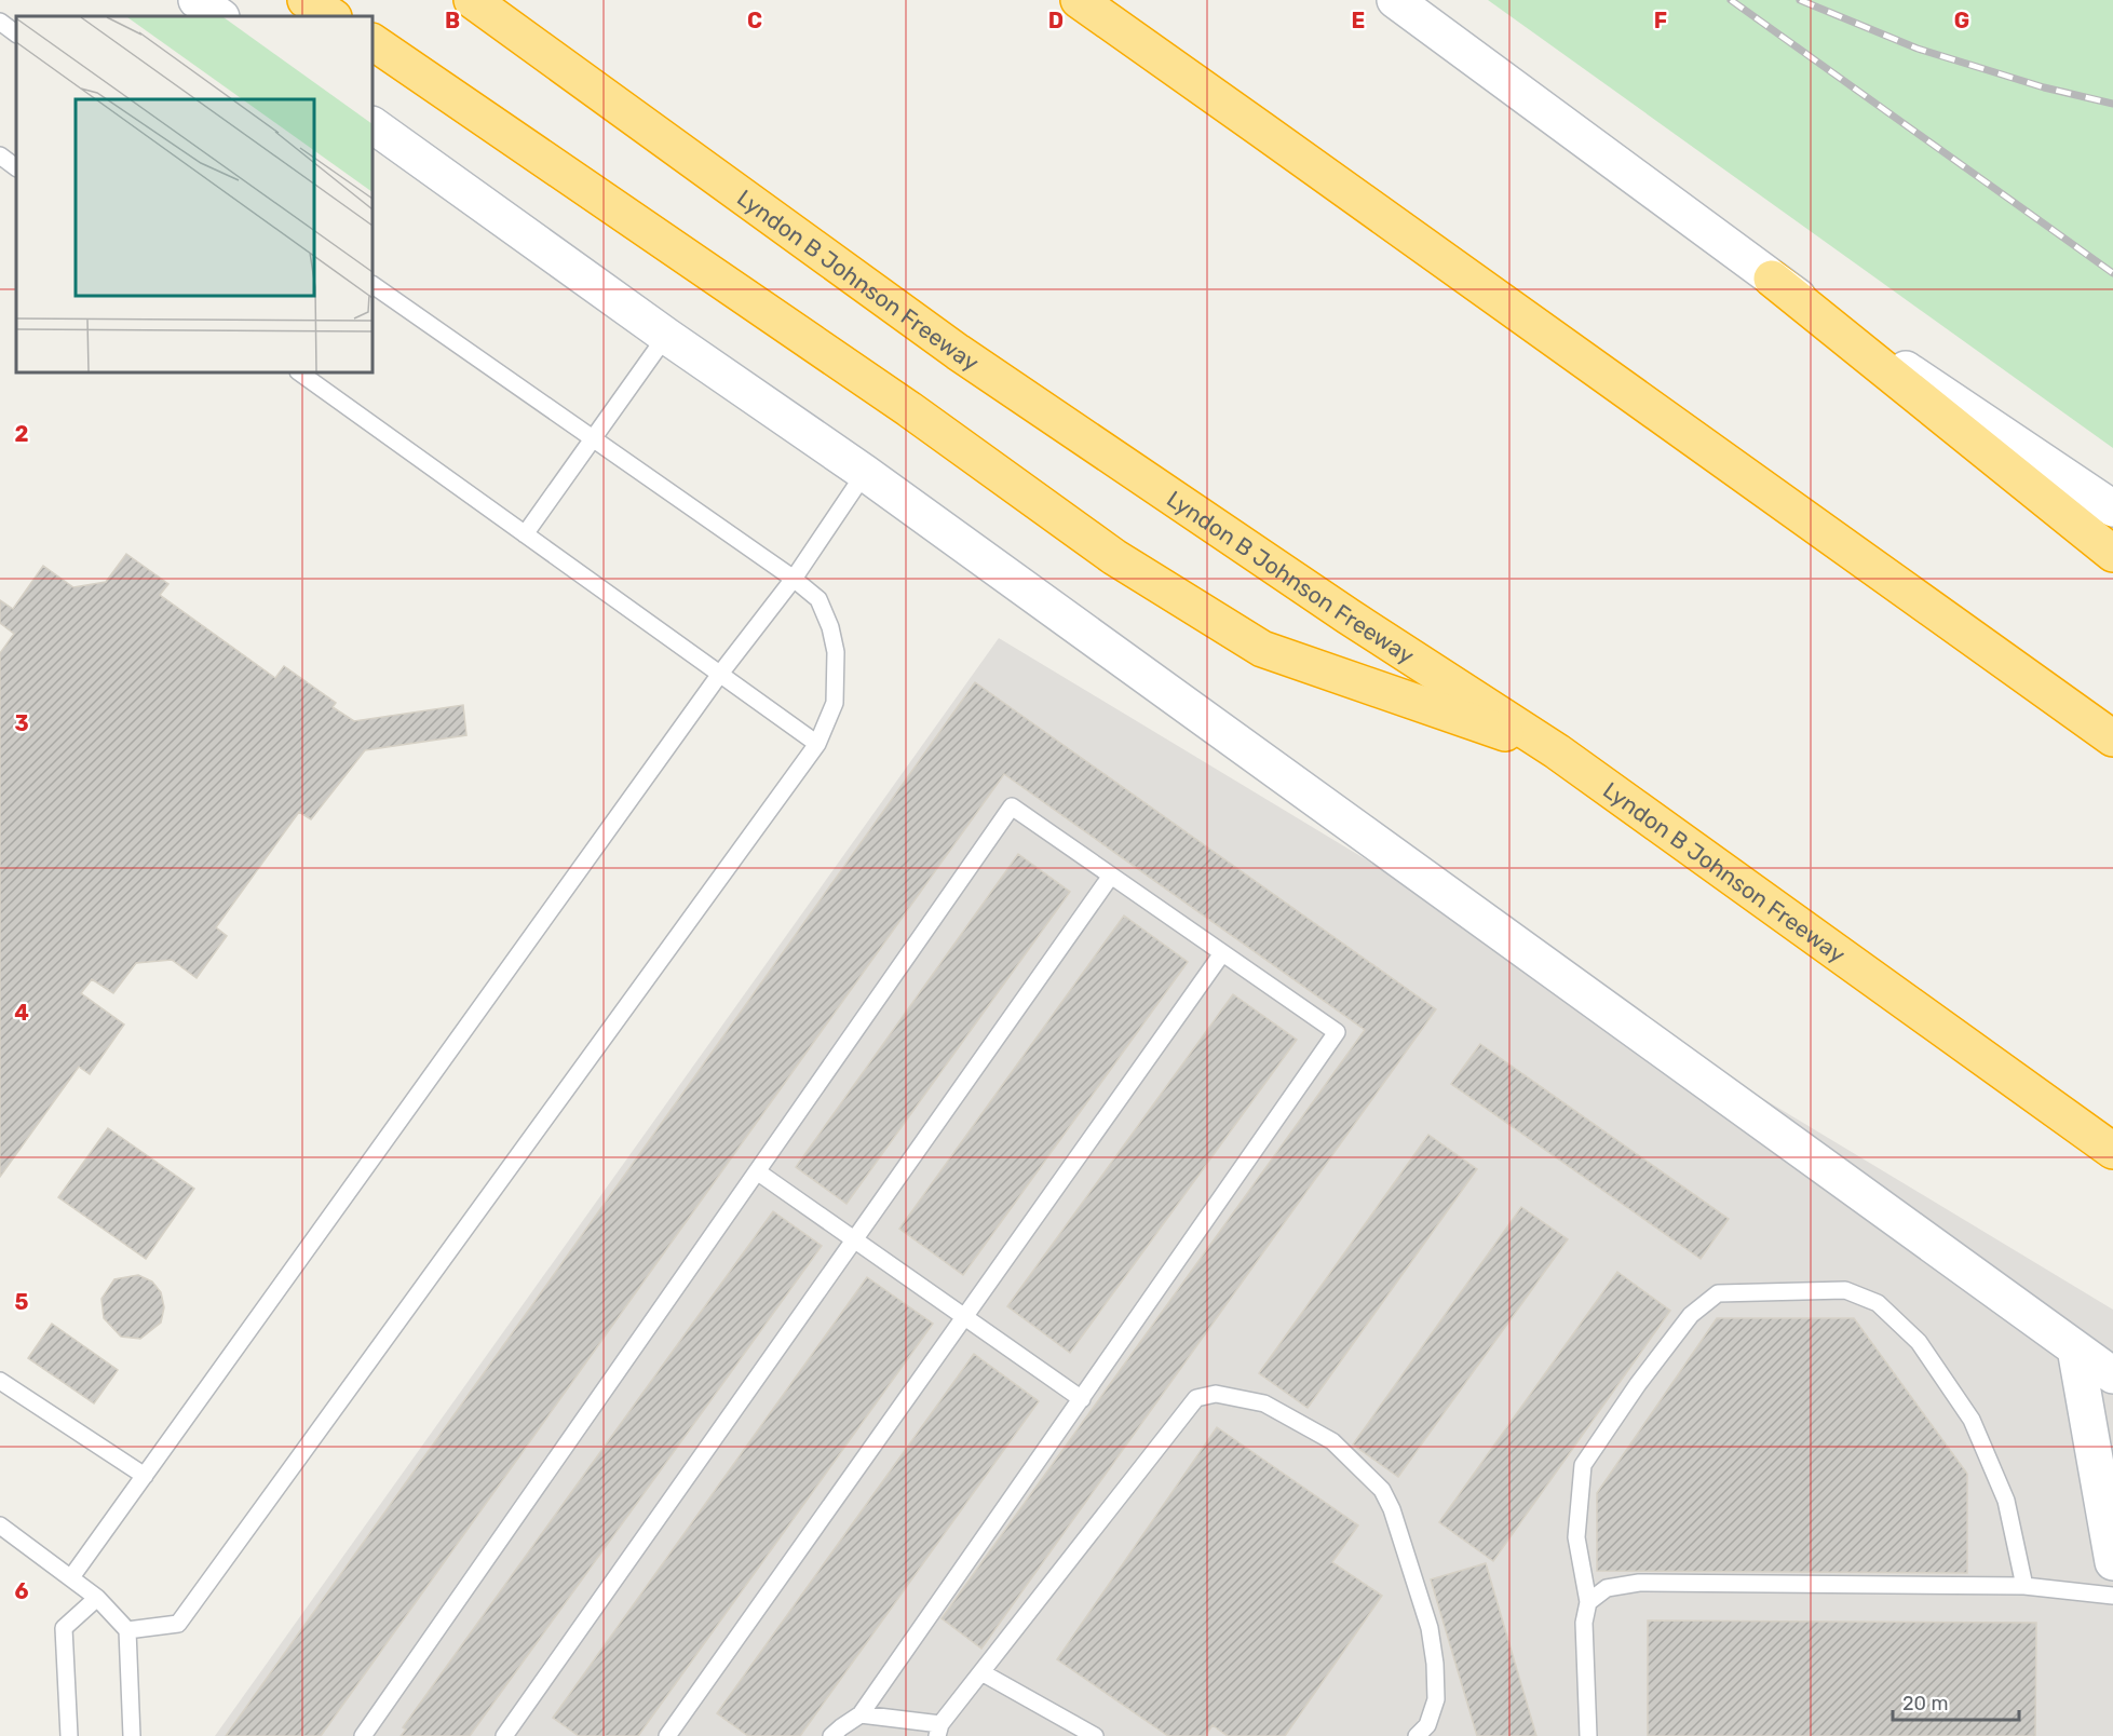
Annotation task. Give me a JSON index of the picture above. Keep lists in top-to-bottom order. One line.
{"streets":{"highway":["Lyndon B Johnson Freeway"]},"scale_bar":"20 m","grid":{"columns":["B","C","D","E","F","G"],"rows":["2","3","4","5","6"]}}
